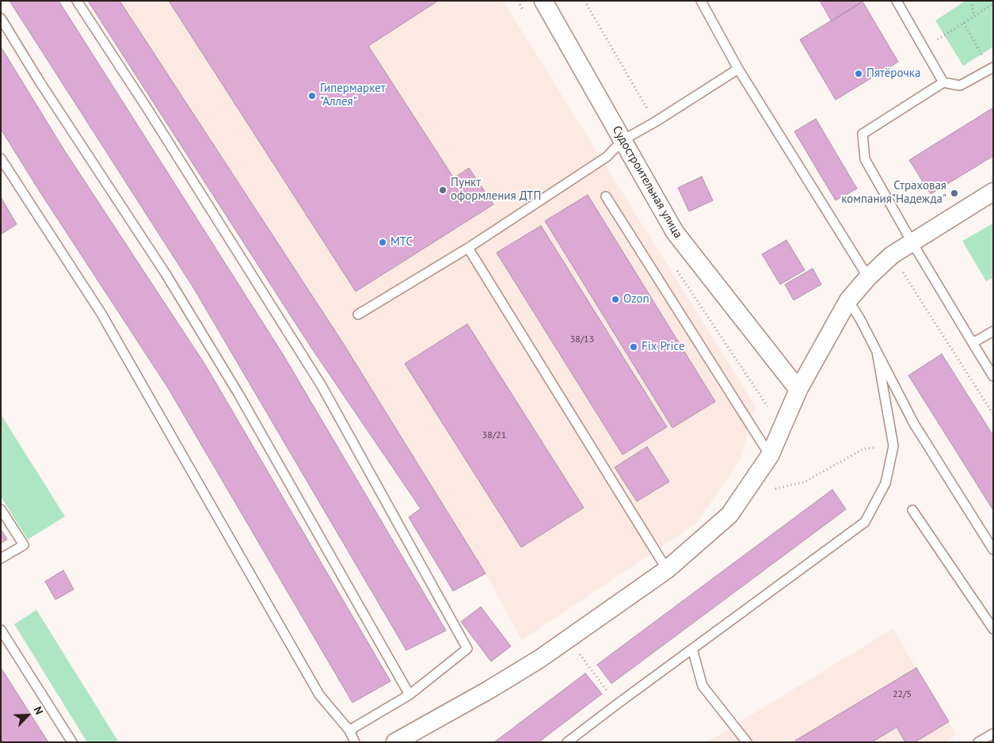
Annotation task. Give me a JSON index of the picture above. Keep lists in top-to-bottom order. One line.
{"streets":{"street":["Судостроительная улица"]},"places":["Пятёрочка","Гипермаркет \"Аллея\"","Пункт оформления ДТП","Страховая компания\"Надежда\"","МТС","Ozon","Fix Price"],"house_numbers":["38/13","38/21","22/5"],"north":"top right"}
